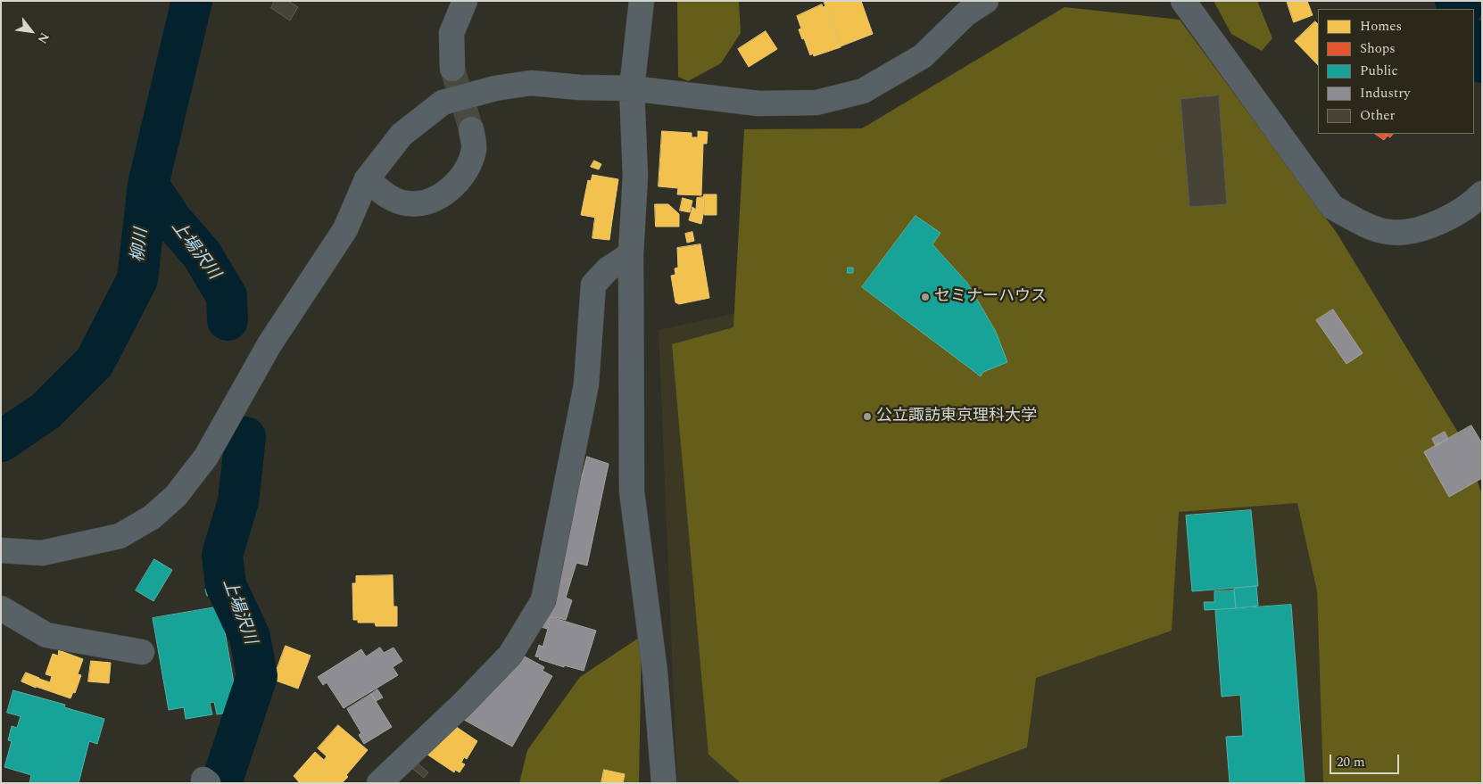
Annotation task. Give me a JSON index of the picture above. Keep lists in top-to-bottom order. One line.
{"water":["柳川","上場沢川"],"places":["セミナーハウス","公立諏訪東京理科大学"],"legend":["Homes","Shops","Public","Industry","Other"],"scale_bar":"20 m","north":"bottom right"}
